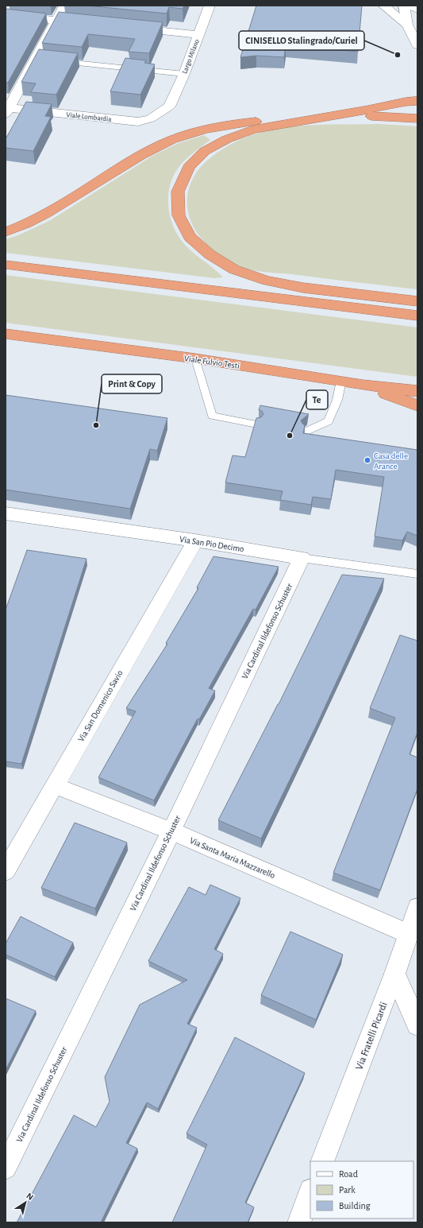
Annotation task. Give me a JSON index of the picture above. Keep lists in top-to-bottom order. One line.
{"streets":{"highway":["Viale Fulvio Testi"],"street":["Largo Milano","Viale Lombardia","Via San Pio Decimo","Via Cardinal Ildefonso Schuster","Via San Domenico Savio","Via Santa Maria Mazzarello","Via Fratelli Picardi"]},"crossings":[["Largo Milano","Viale Lombardia"],["Via San Pio Decimo","Via Cardinal Ildefonso Schuster"],["Via San Pio Decimo","Via San Domenico Savio"],["Via Cardinal Ildefonso Schuster","Via Santa Maria Mazzarello"],["Via San Domenico Savio","Via Santa Maria Mazzarello"],["Via Santa Maria Mazzarello","Via Fratelli Picardi"]],"places":["CINISELLO Stalingrado/Curiel","Print & Copy","Te","Casa delle Arance"],"legend":["Road","Park","Building"],"north":"top right"}
